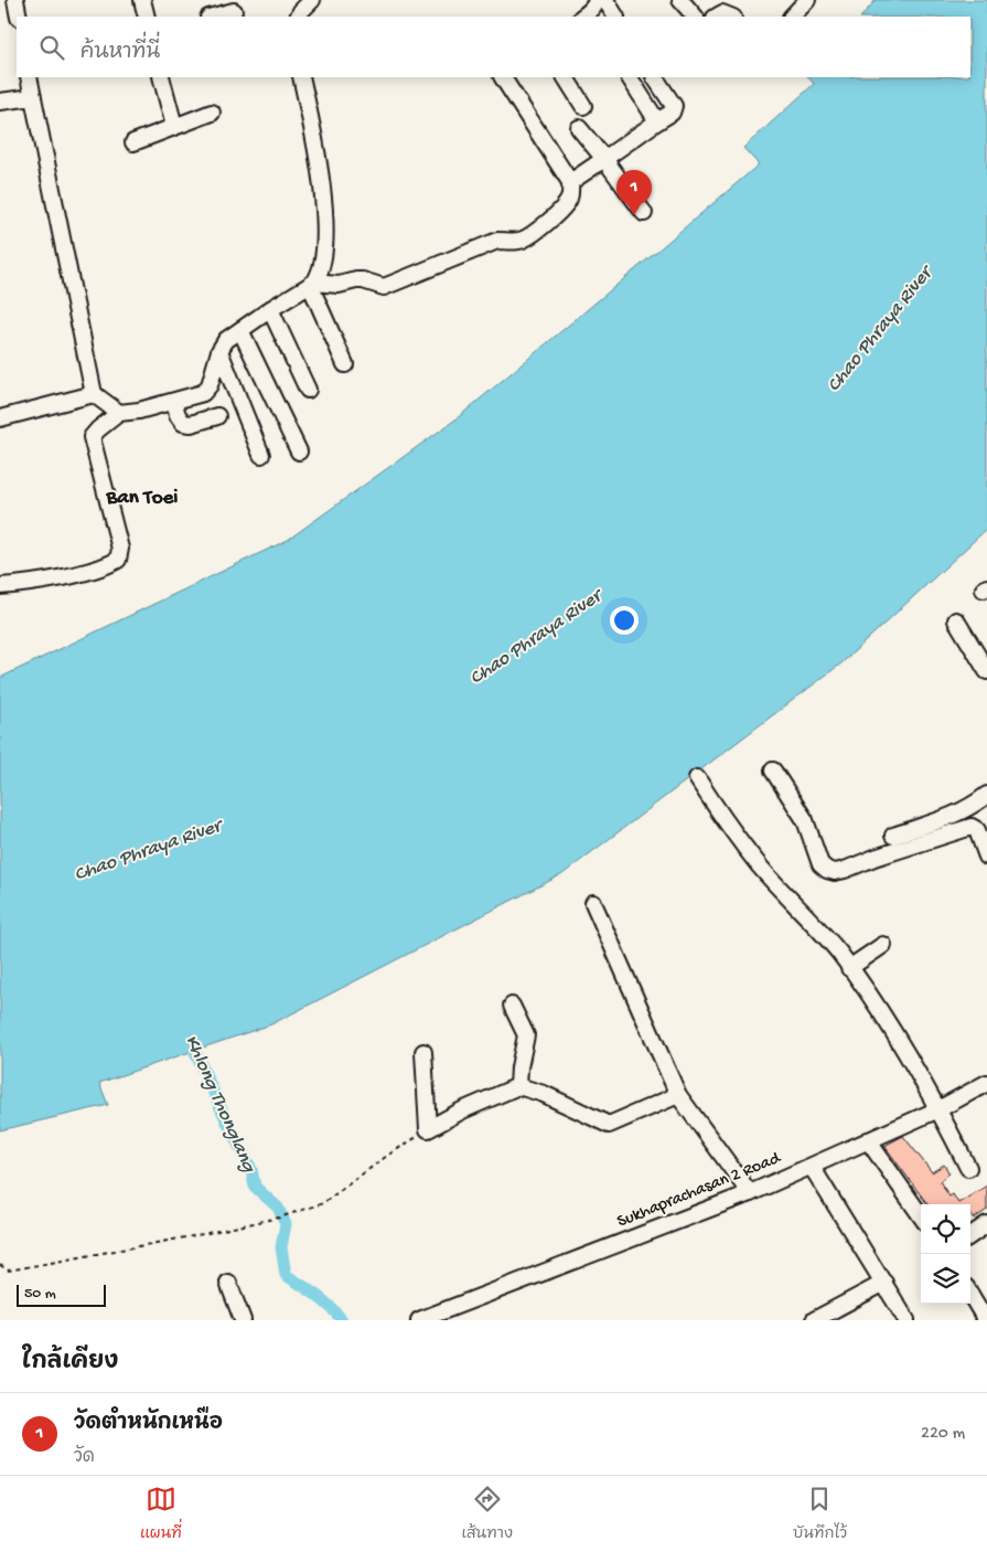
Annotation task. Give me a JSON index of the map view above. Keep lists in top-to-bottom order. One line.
{"streets":{"street":["Sukhaprachasan 2 Road"]},"districts":["Ban Toei"],"water":["Chao Phraya River","Khlong Thonglang"],"scale_bar":"50 m","page":{"search":"ค้นหาที่นี่","pins":"1","scale":"50 m","heading":"ใกล้เคียง","list":[{"mark":"1","name":"วัดตำหนักเหนือ","note":"วัด","value":"220 m"}],"nav":["แผนที่","เส้นทาง","บันทึกไว้"]}}
